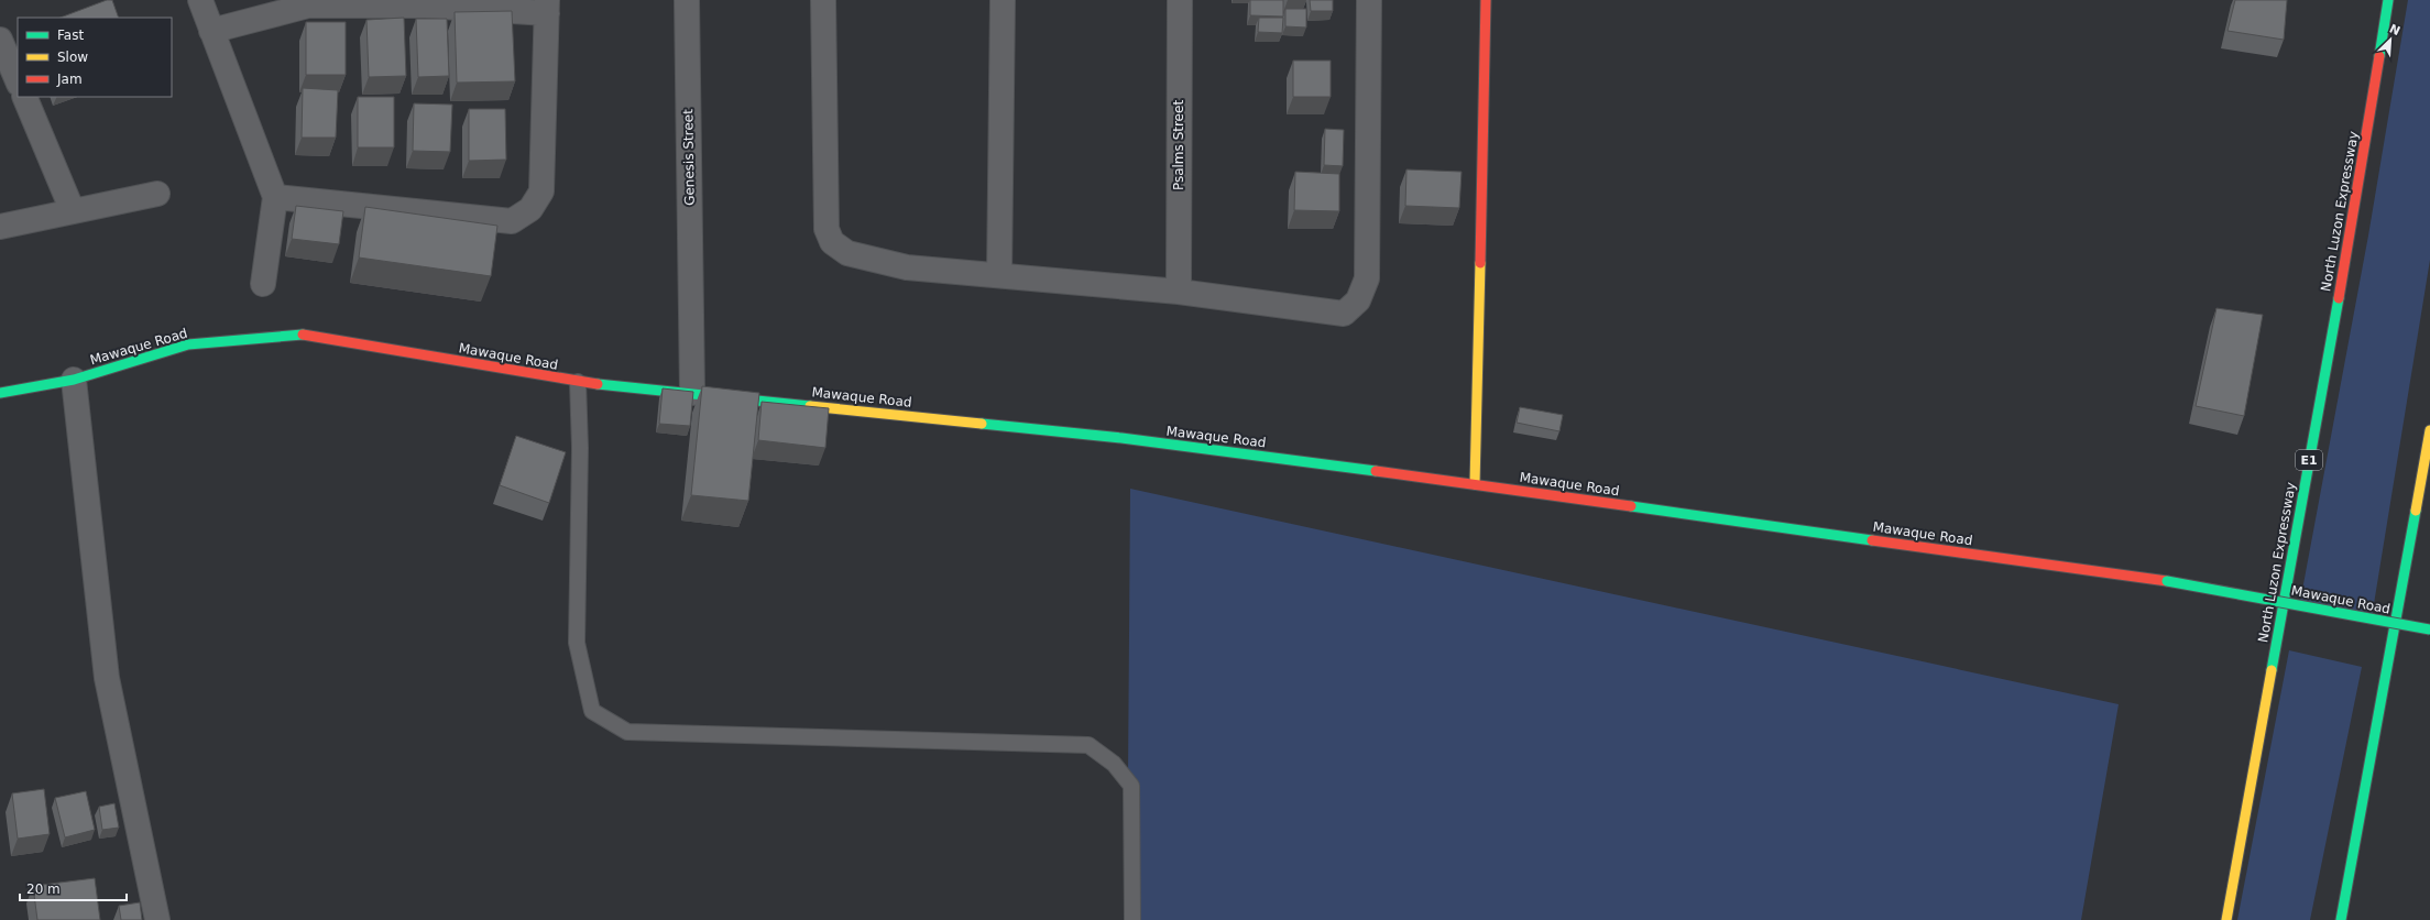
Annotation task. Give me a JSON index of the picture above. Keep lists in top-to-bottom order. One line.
{"streets":{"main road":["North Luzon Expressway","Mawaque Road","E1"],"street":["Psalms Street","Genesis Street"]},"crossings":[["Genesis Street","Mawaque Road"]],"legend":["Fast","Slow","Jam"],"scale_bar":"20 m","north":"top right"}
